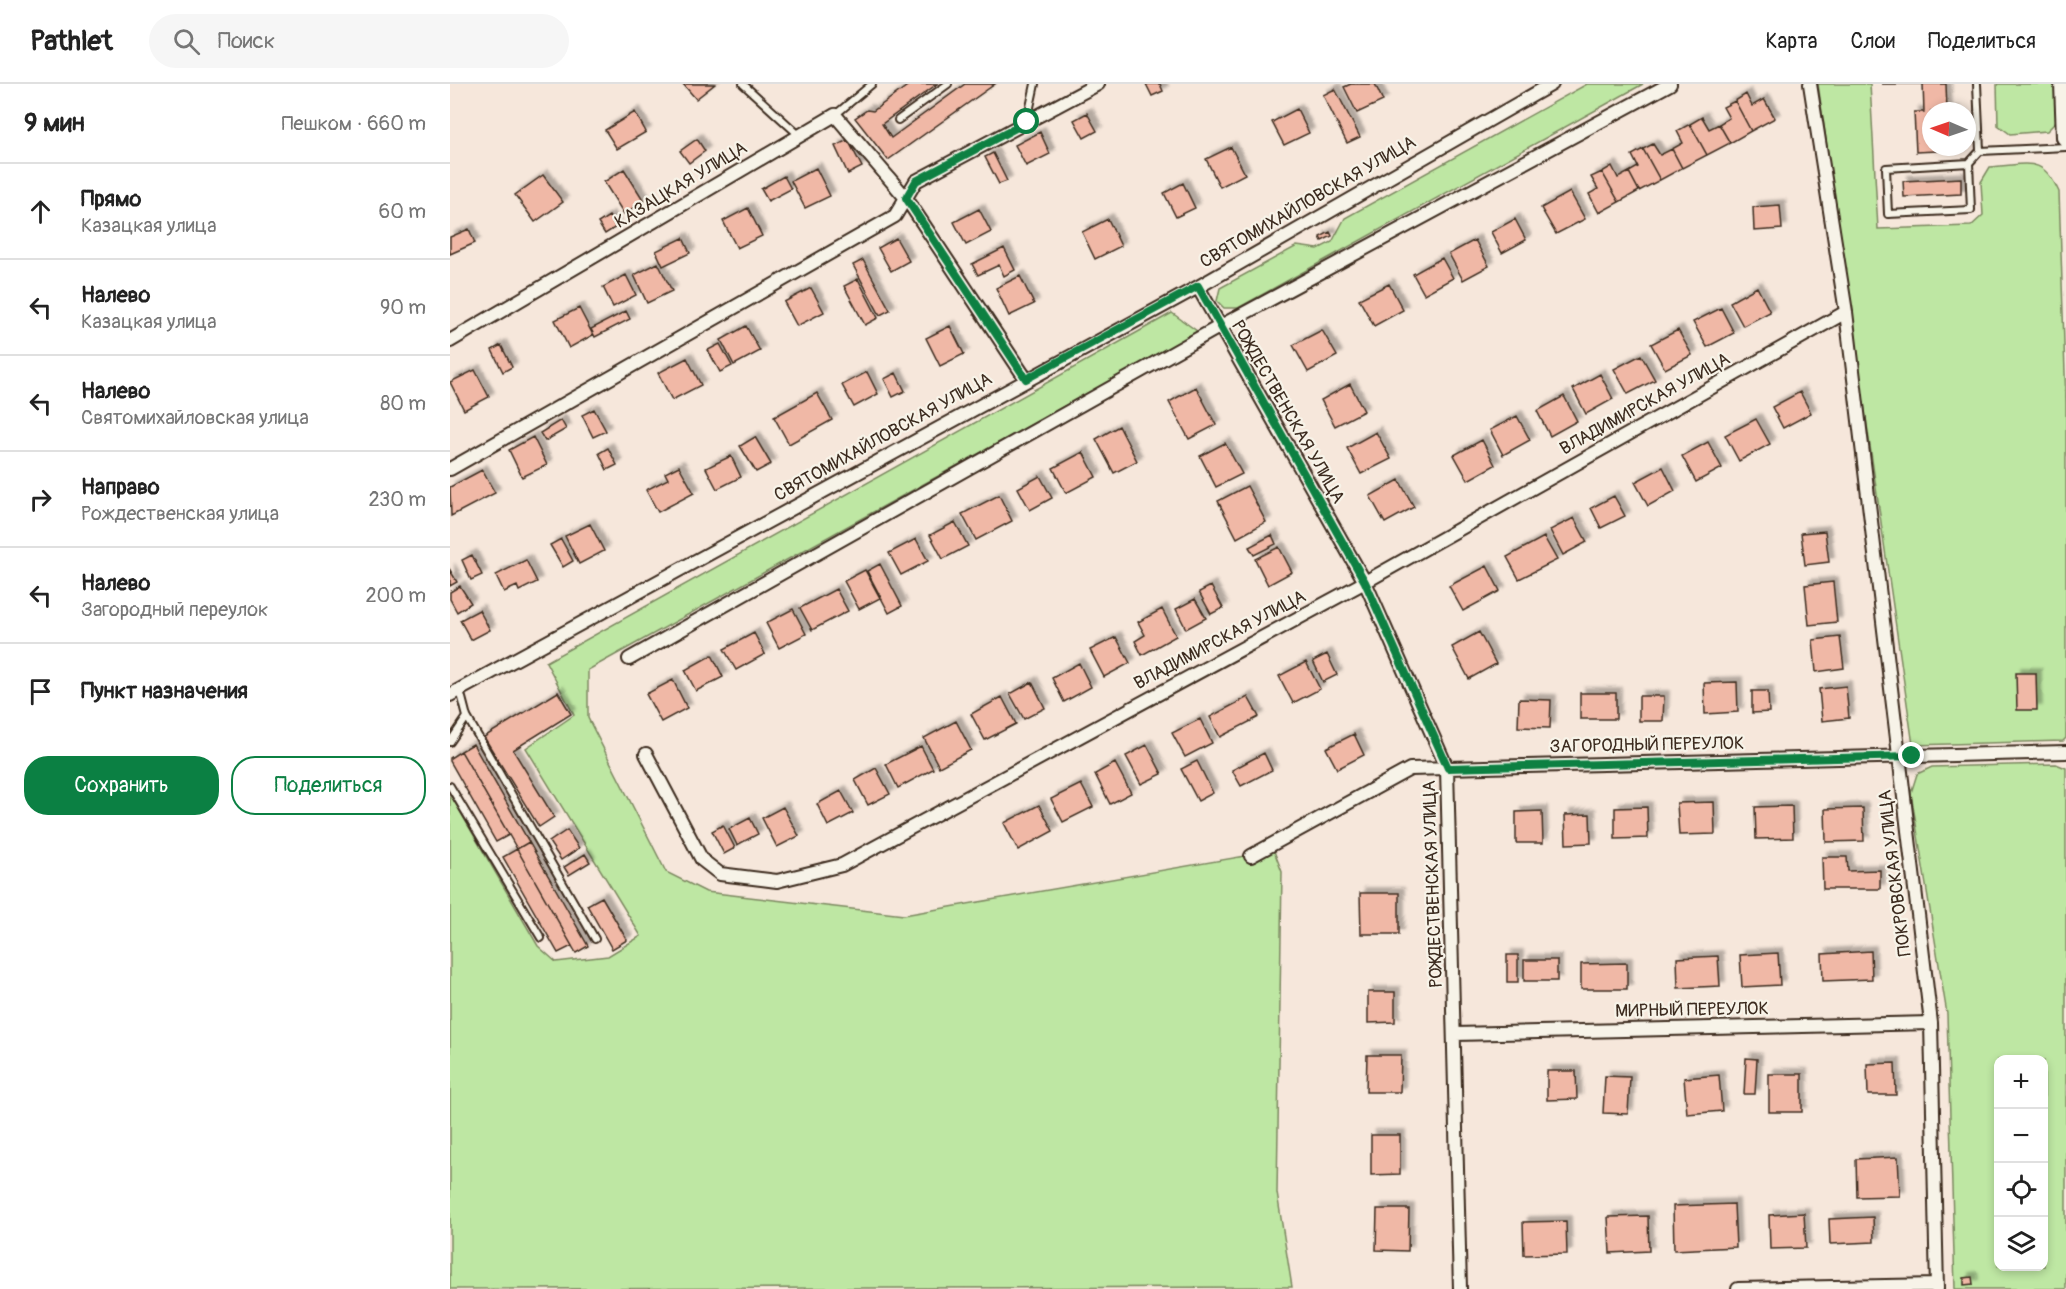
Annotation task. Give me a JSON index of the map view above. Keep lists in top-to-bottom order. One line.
{"streets":{"street":["КАЗАЦКАЯ УЛИЦА","СВЯТОМИХАЙЛОВСКАЯ УЛИЦА","ВЛАДИМИРСКАЯ УЛИЦА","РОЖДЕСТВЕНСКАЯ УЛИЦА","ЗАГОРОДНЫЙ ПЕРЕУЛОК","ПОКРОВСКАЯ УЛИЦА","МИРНЫЙ ПЕРЕУЛОК"]},"crossings":[["СВЯТОМИХАЙЛОВСКАЯ УЛИЦА","РОЖДЕСТВЕНСКАЯ УЛИЦА"],["ВЛАДИМИРСКАЯ УЛИЦА","РОЖДЕСТВЕНСКАЯ УЛИЦА"],["ВЛАДИМИРСКАЯ УЛИЦА","ПОКРОВСКАЯ УЛИЦА"],["РОЖДЕСТВЕНСКАЯ УЛИЦА","ЗАГОРОДНЫЙ ПЕРЕУЛОК"],["РОЖДЕСТВЕНСКАЯ УЛИЦА","МИРНЫЙ ПЕРЕУЛОК"],["ЗАГОРОДНЫЙ ПЕРЕУЛОК","ПОКРОВСКАЯ УЛИЦА"],["ПОКРОВСКАЯ УЛИЦА","МИРНЫЙ ПЕРЕУЛОК"]],"north":"left","page":{"header":"Pathlet","search":"Поиск","nav":["Карта","Слои","Поделиться"],"heading":["9 мин","Пешком · 660 m"],"list":[["Прямо","Казацкая улица","60 m"],["Налево","Казацкая улица","90 m"],["Налево","Святомихайловская улица","80 m"],["Направо","Рождественская улица","230 m"],["Налево","Загородный переулок","200 m"],"Пункт назначения"],"buttons":["Сохранить","Поделиться"],"map_buttons":["+","−"]}}
